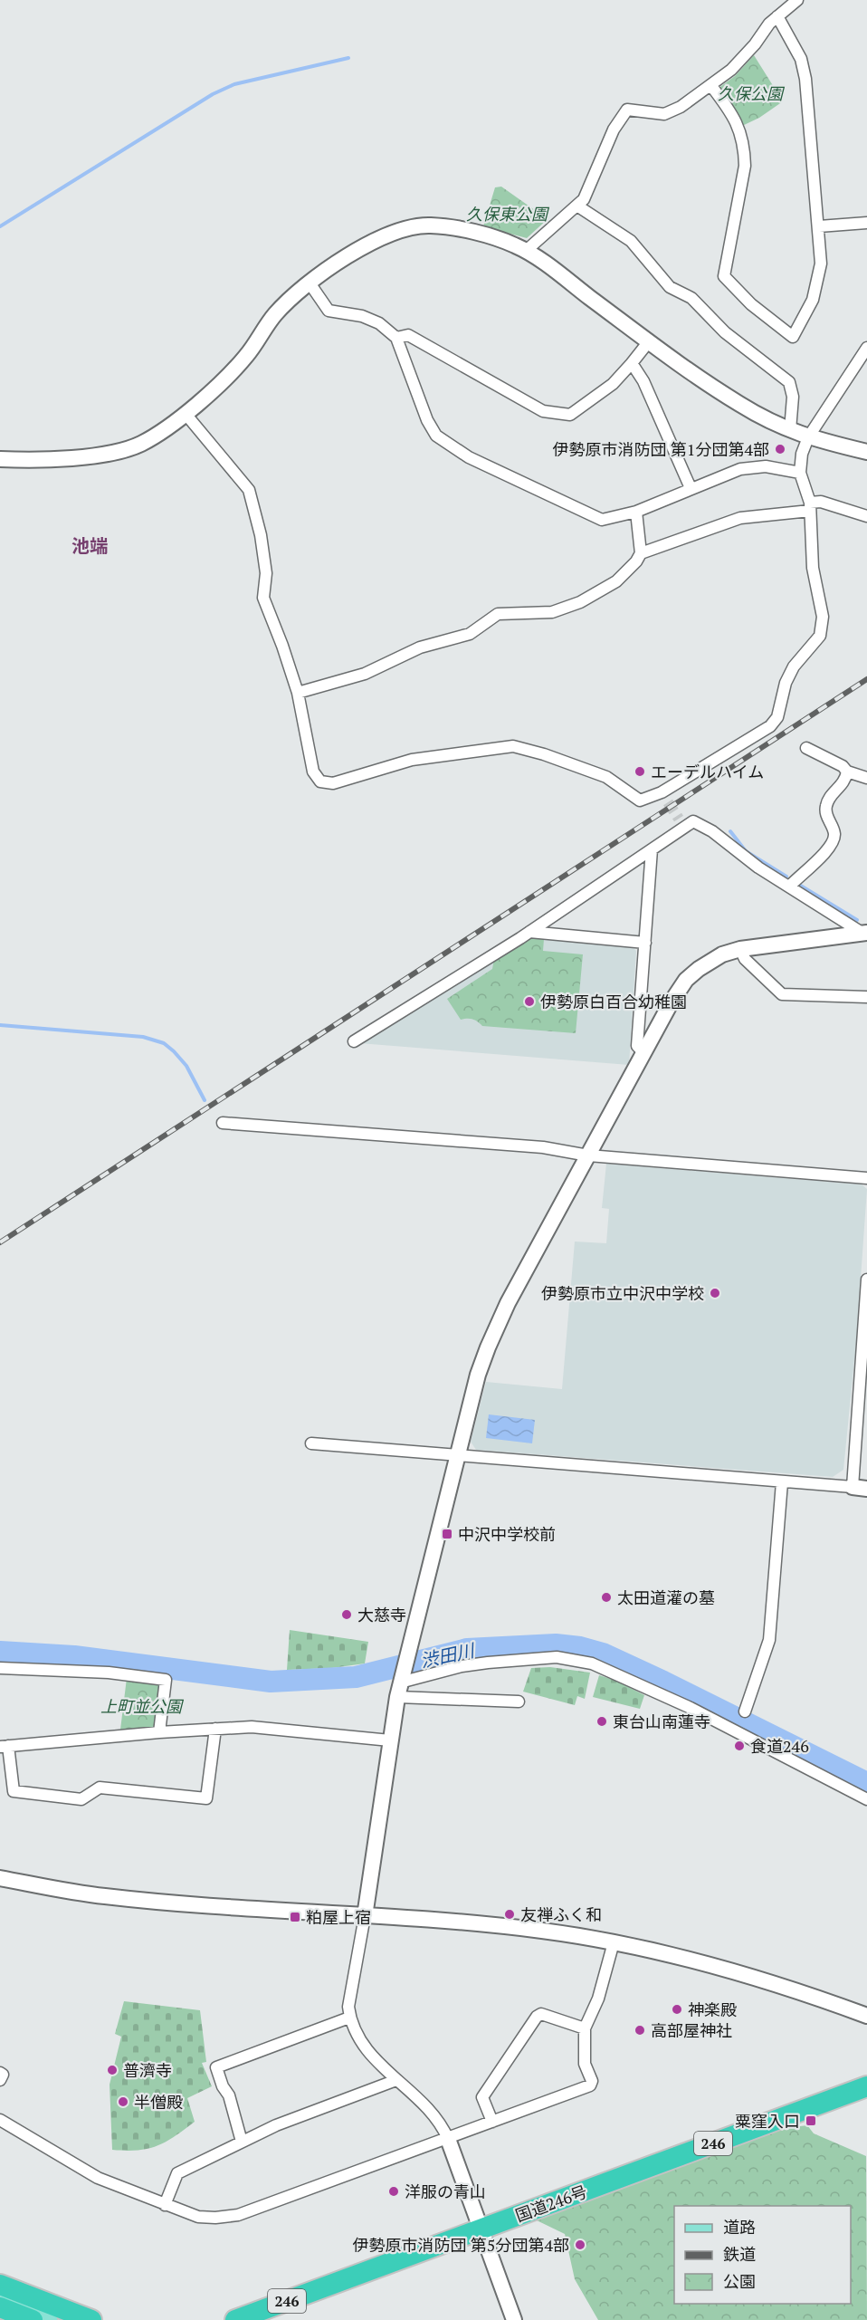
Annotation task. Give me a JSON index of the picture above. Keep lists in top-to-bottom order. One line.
{"streets":{"highway":["246","国道246号"]},"districts":["池端"],"water":["渋田川"],"parks":["久保公園","久保東公園","上町並公園"],"places":{"other":["伊勢原市消防団 第1分団第4部","エーデルハイム","伊勢原白百合幼稚園","伊勢原市立中沢中学校","太田道灌の墓","大慈寺","東台山南蓮寺","食道246","友禅ふく和","神楽殿","高部屋神社","普濟寺","半僧殿","洋服の青山","伊勢原市消防団 第5分団第4部"],"transit":["中沢中学校前","粕屋上宿","粟窪入口"]},"legend":["道路","鉄道","公園"]}
